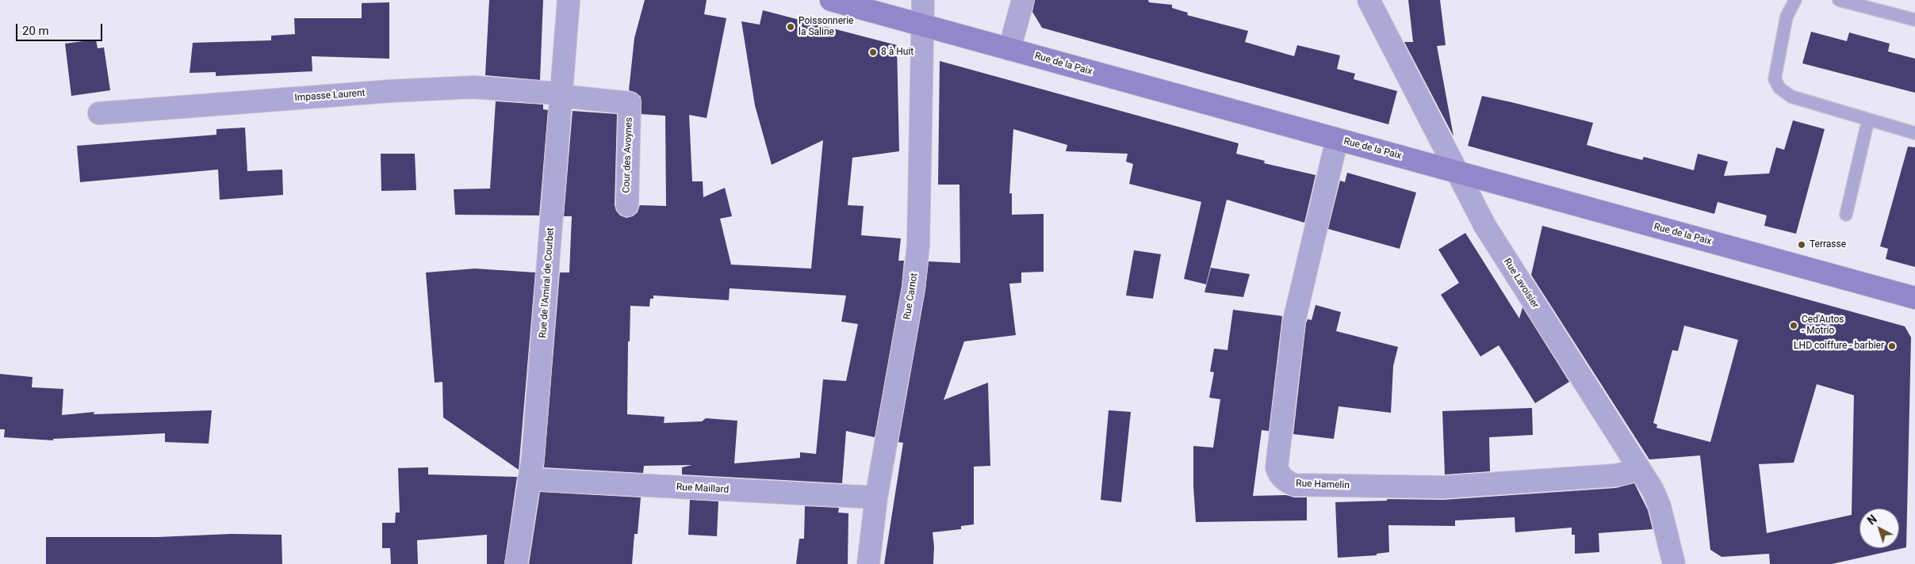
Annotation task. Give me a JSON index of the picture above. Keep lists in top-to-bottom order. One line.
{"streets":{"main road":["Rue de la Paix"],"street":["Impasse Laurent","Cour des Avoynes","Rue de l'Amiral de Courbet","Rue Lavoisier","Rue Carnot","Rue Hamelin","Rue Maillard"]},"crossings":[["Rue de la Paix","Rue Lavoisier"],["Rue de la Paix","Rue Carnot"],["Rue de la Paix","Rue Hamelin"],["Impasse Laurent","Cour des Avoynes"],["Impasse Laurent","Rue de l'Amiral de Courbet"],["Cour des Avoynes","Rue de l'Amiral de Courbet"],["Rue de l'Amiral de Courbet","Rue Maillard"],["Rue Lavoisier","Rue Hamelin"],["Rue Carnot","Rue Maillard"]],"places":["Poissonnerie la Saline","8 à Huit","Terrasse","Ced'Autos - Motrio","LHD coiffure - barbier"],"scale_bar":"20 m","north":"top left"}
